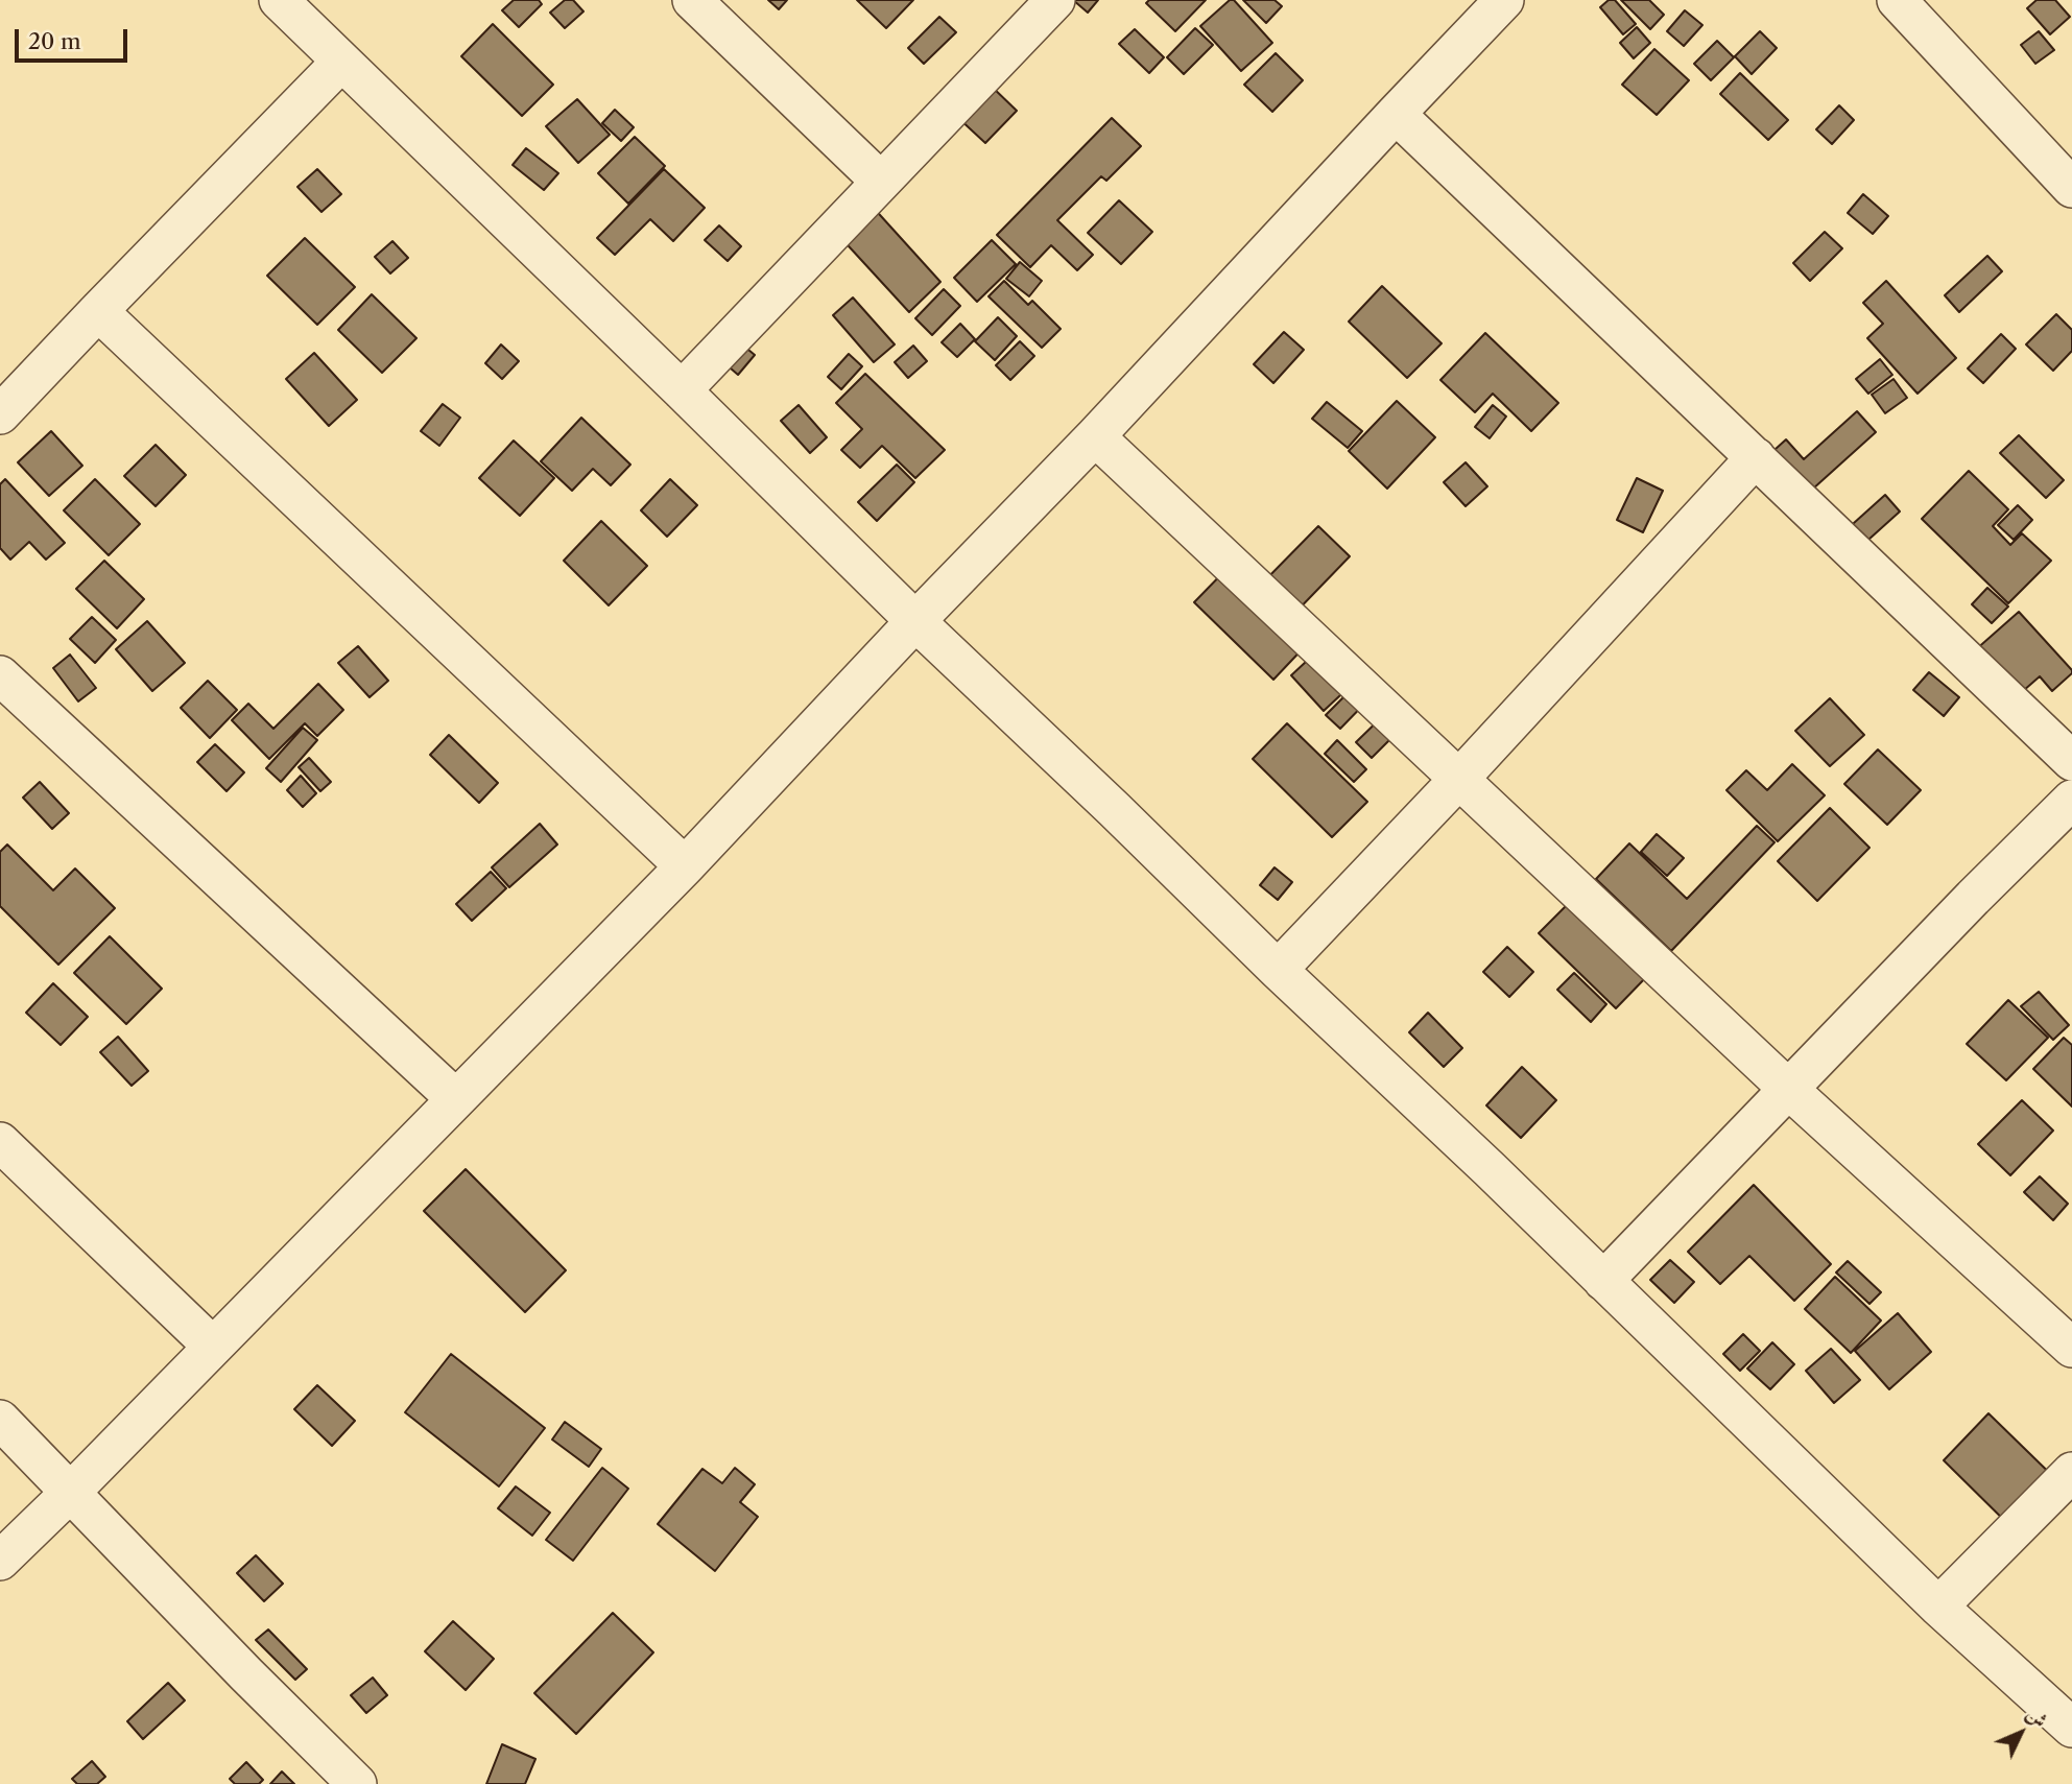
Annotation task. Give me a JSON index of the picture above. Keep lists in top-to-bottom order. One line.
{"scale_bar":"20 m","north":"top right"}
